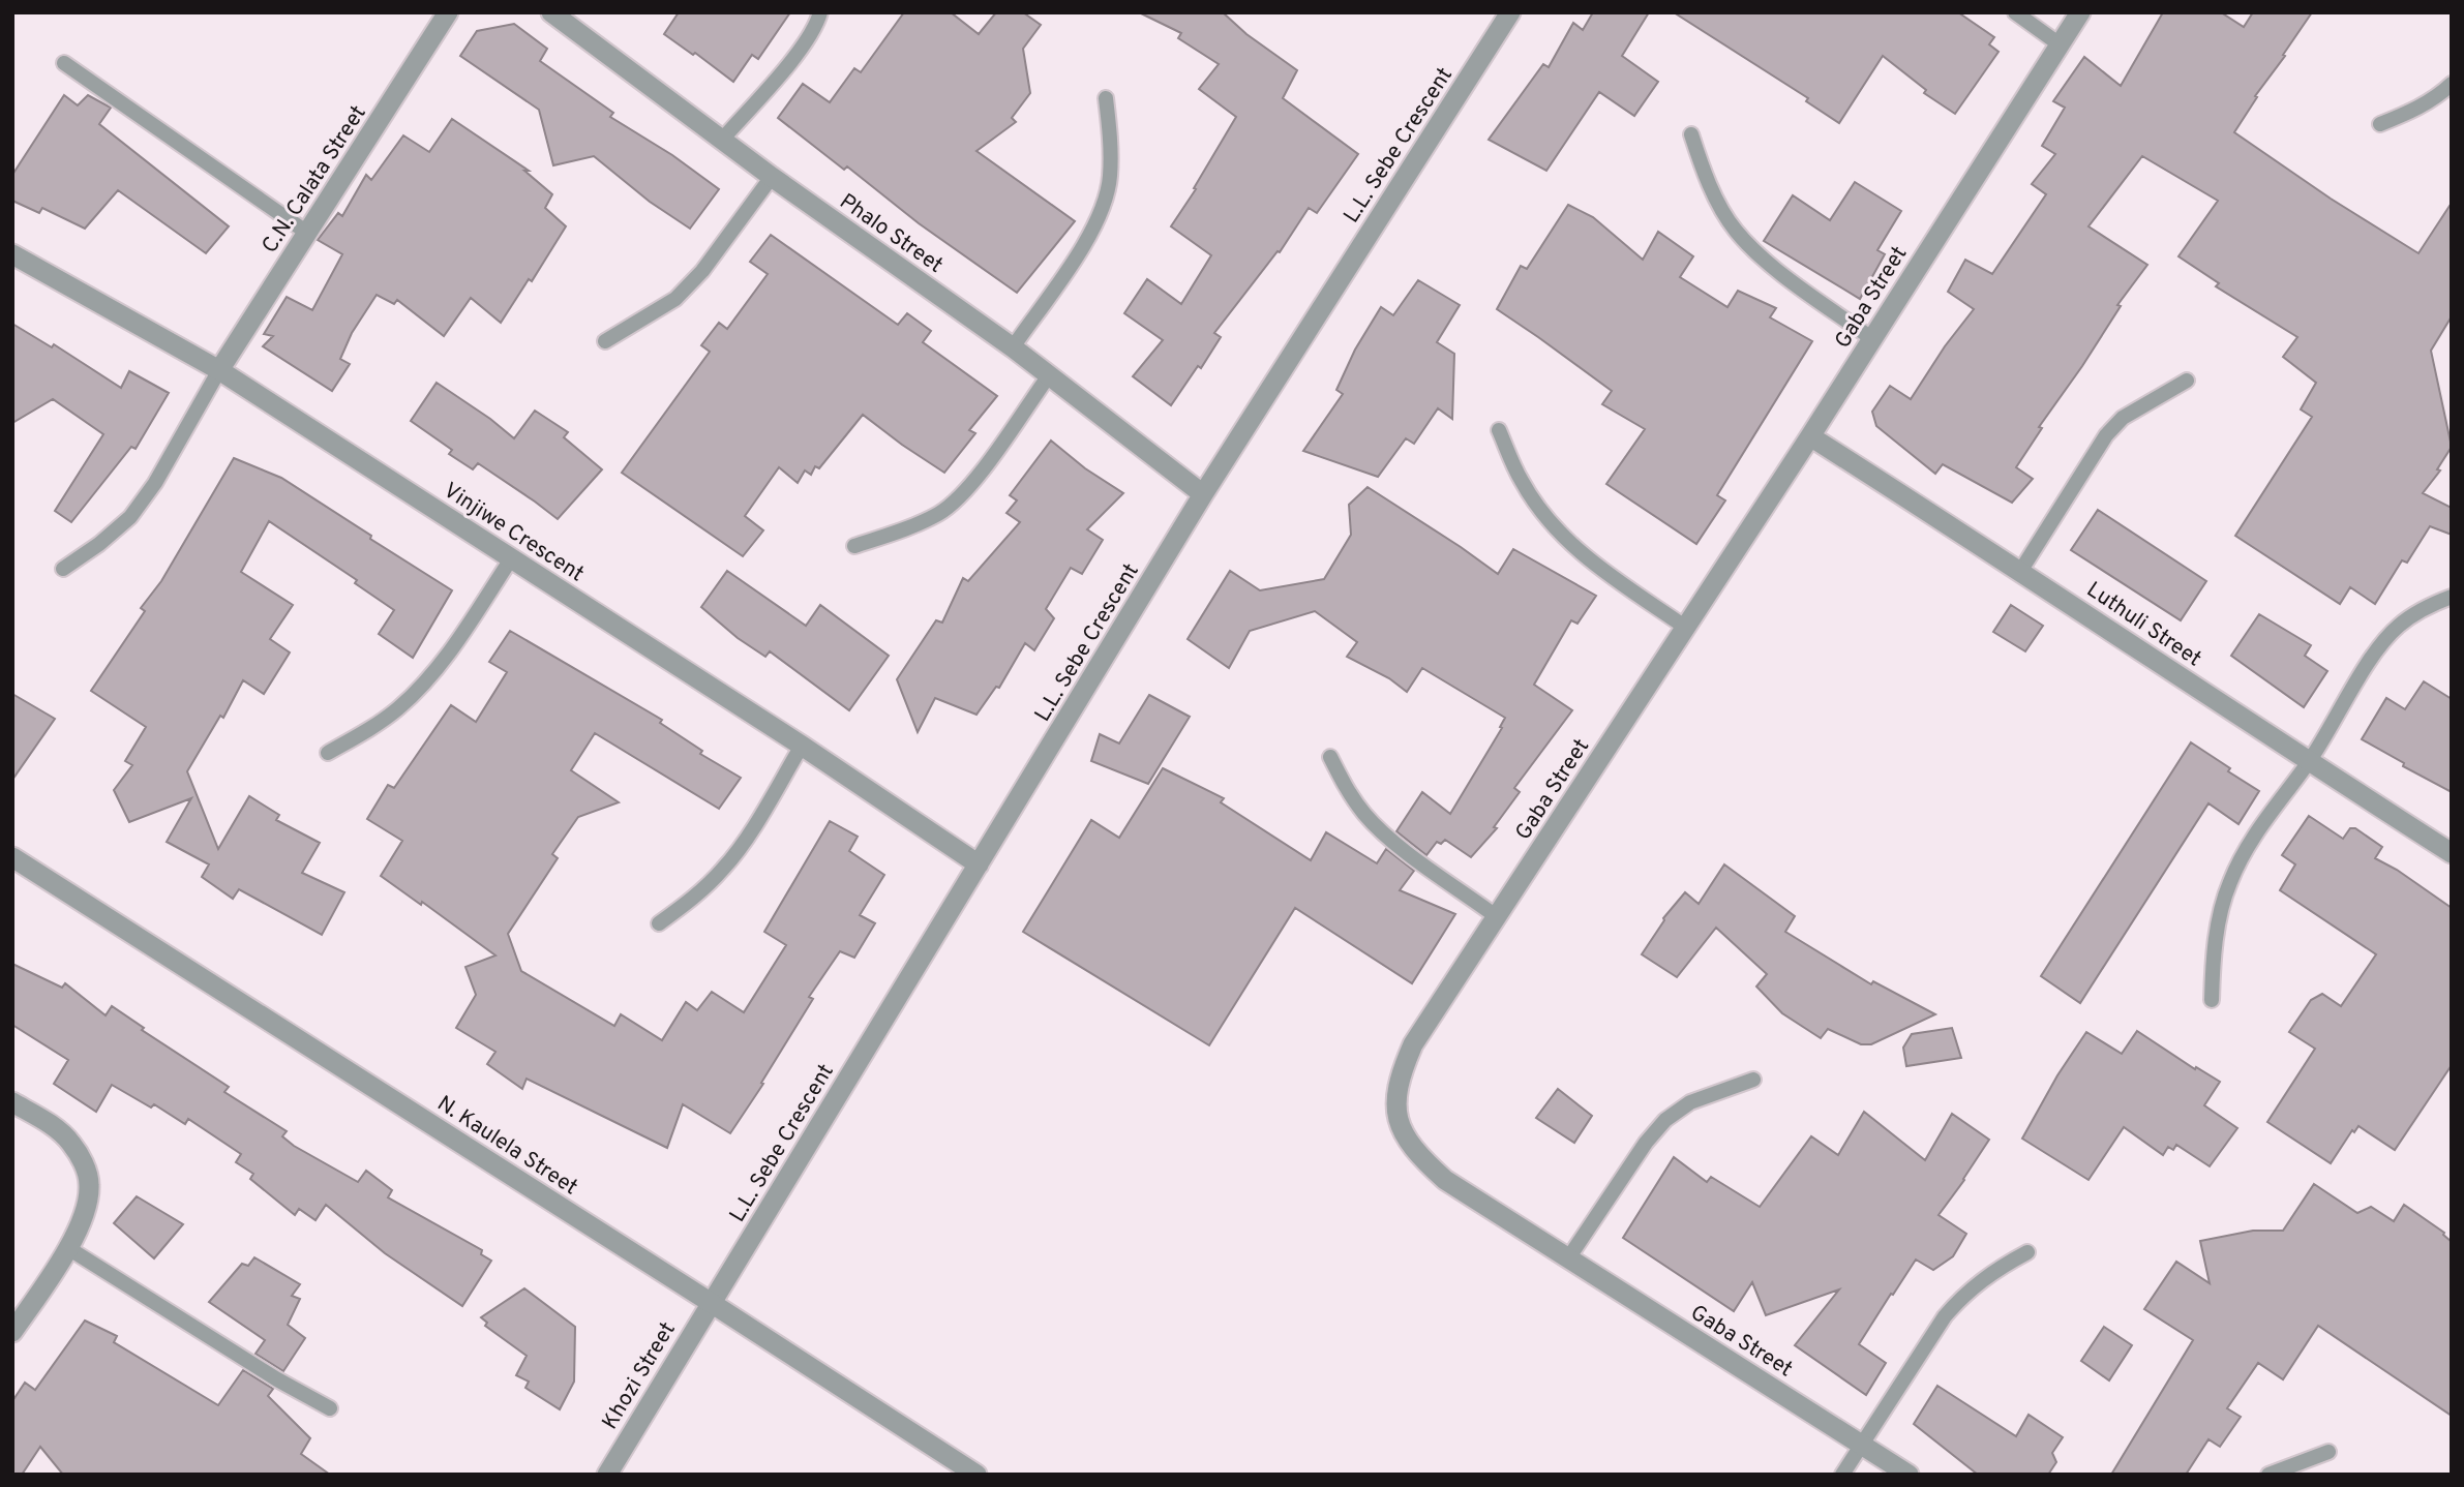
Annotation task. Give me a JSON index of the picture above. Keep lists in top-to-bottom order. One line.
{"streets":{"street":["L.L. Sebe Crescent","C.N. Calata Street","Phalo Street","Gaba Street","Vinjiwe Crescent","Luthuli Street","N. Kaulela Street","Khozi Street"]},"crossings":[["L.L. Sebe Crescent","Phalo Street"],["L.L. Sebe Crescent","Vinjiwe Crescent"],["L.L. Sebe Crescent","N. Kaulela Street"],["L.L. Sebe Crescent","Khozi Street"],["C.N. Calata Street","Vinjiwe Crescent"],["Gaba Street","Luthuli Street"],["N. Kaulela Street","Khozi Street"]]}
